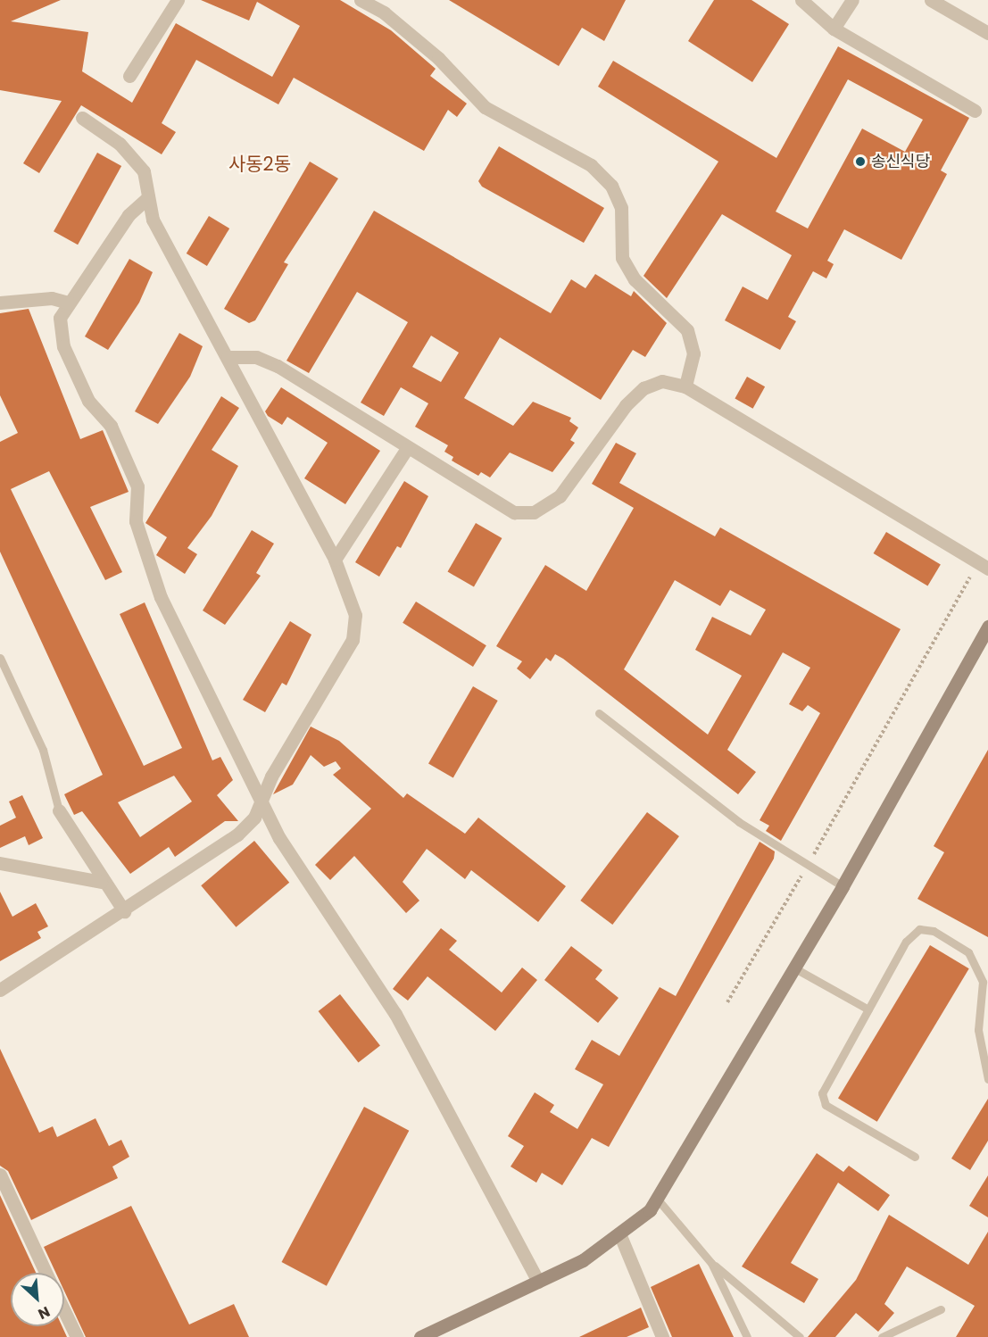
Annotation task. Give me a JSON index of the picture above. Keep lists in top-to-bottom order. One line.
{"districts":["사동2동"],"places":["송신식당"],"north":"bottom right"}
